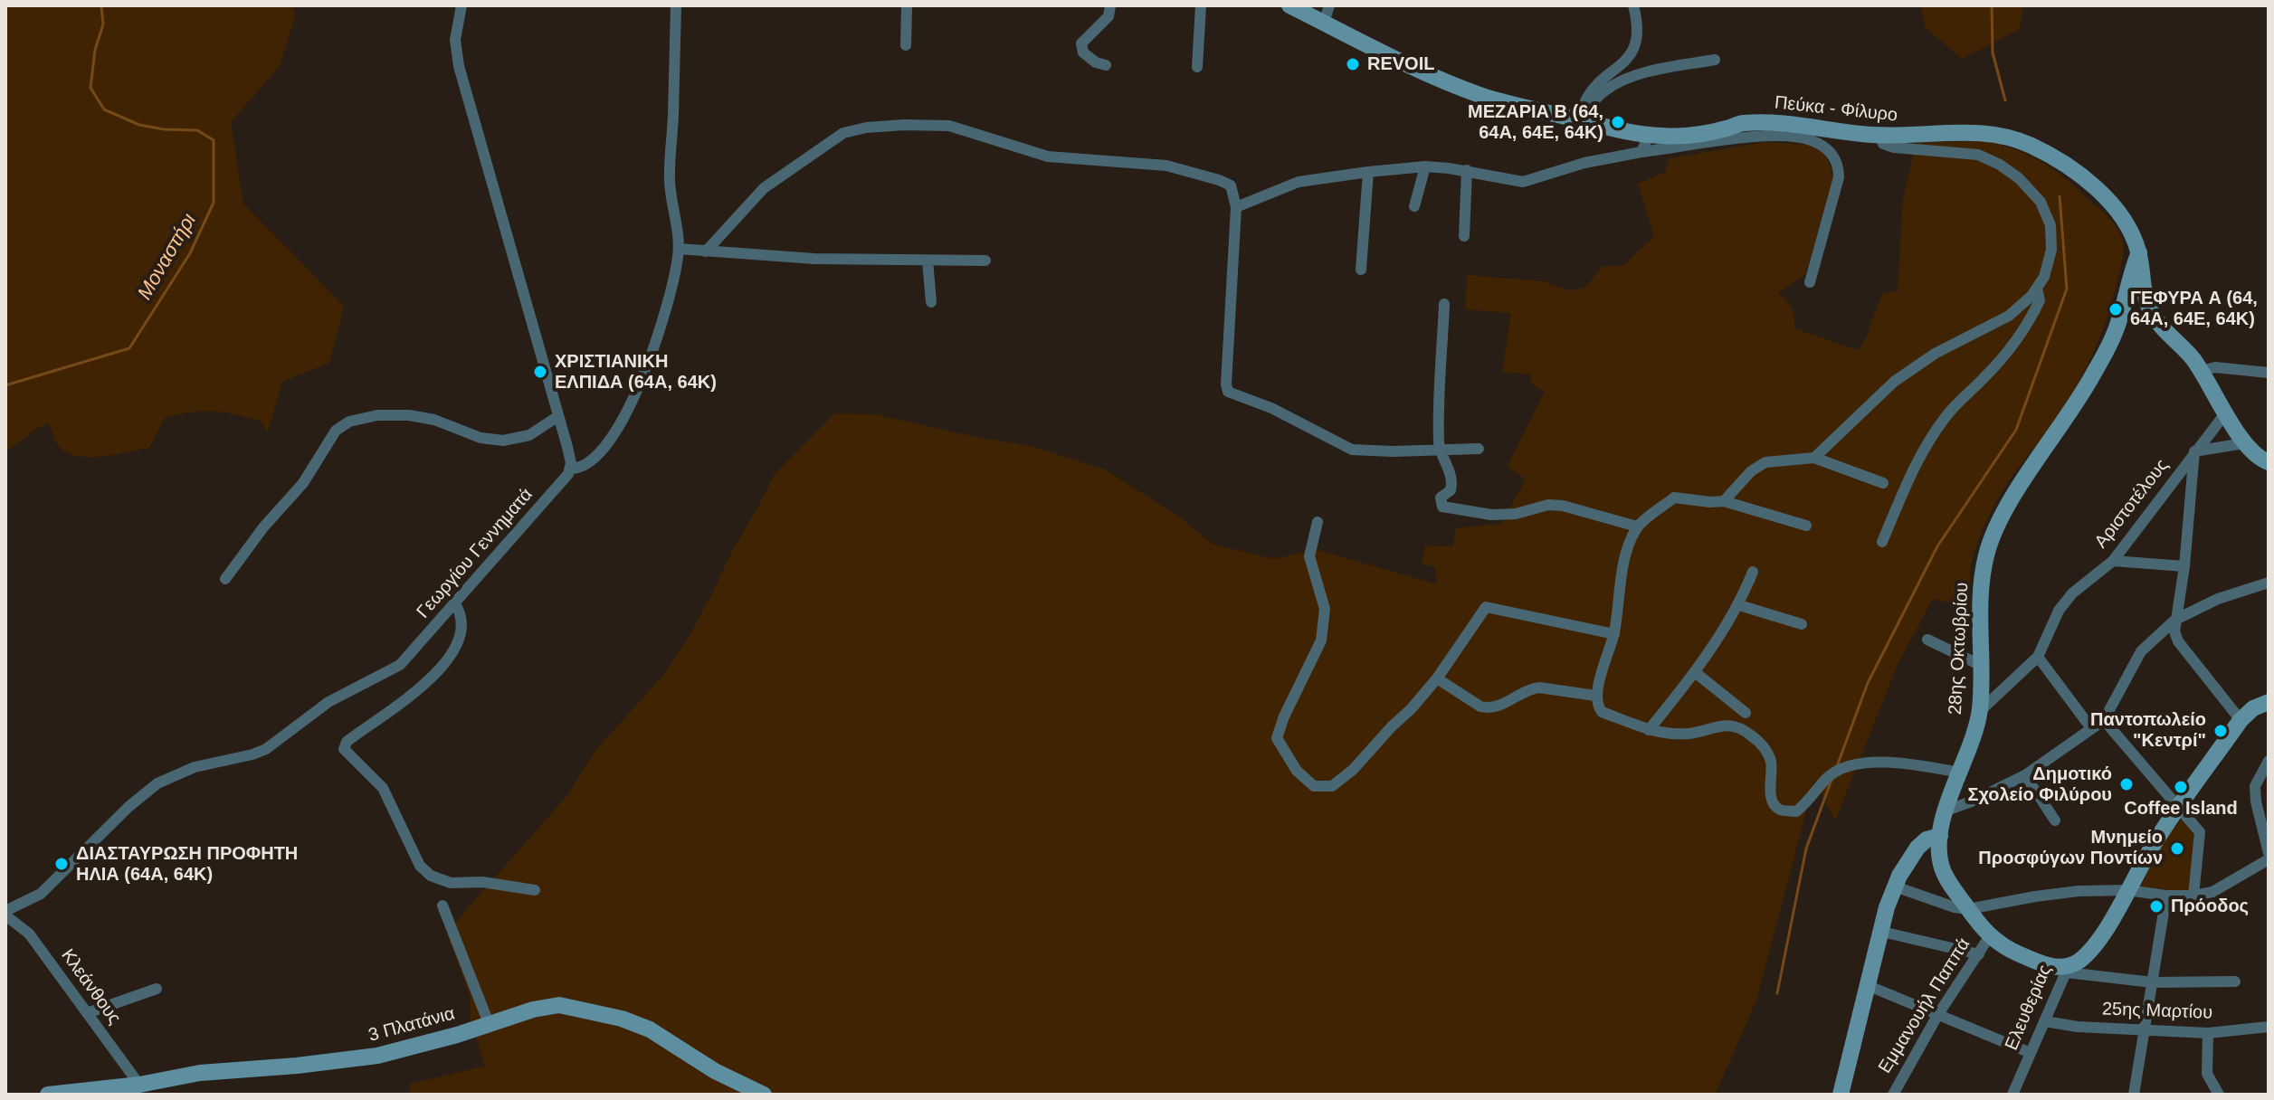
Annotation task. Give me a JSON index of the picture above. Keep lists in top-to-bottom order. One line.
{"streets":{"street":["Πεύκα - Φίλυρο","Αριστοτέλους","Γεωργίου Γεννηματά","28ης Οκτωβρίου","Κλεάνθους","Εμμανουήλ Παππά","Ελευθερίας","25ης Μαρτίου","3 Πλατάνια"]},"crossings":[["Πεύκα - Φίλυρο","Αριστοτέλους"],["Πεύκα - Φίλυρο","28ης Οκτωβρίου"],["Αριστοτέλους","28ης Οκτωβρίου"],["Γεωργίου Γεννηματά","Κλεάνθους"],["28ης Οκτωβρίου","Εμμανουήλ Παππά"],["Κλεάνθους","3 Πλατάνια"],["Ελευθερίας","25ης Μαρτίου"]],"water":["Μοναστήρι"],"places":["REVOIL","ΜΕΖΑΡΙΑ B (64, 64Α, 64Ε, 64Κ)","ΓΕΦΥΡΑ A (64, 64Α, 64Ε, 64Κ)","ΧΡΙΣΤΙΑΝΙΚΗ ΕΛΠΙΔΑ (64Α, 64Κ)","Παντοπωλείο \"Κεντρί\"","Δημοτικό Σχολείο Φιλύρου","Coffee Island","Μνημείο Προσφύγων Ποντίων","ΔΙΑΣΤΑΥΡΩΣΗ ΠΡΟΦΗΤΗ ΗΛΙΑ (64Α, 64Κ)","Πρόοδος"]}
